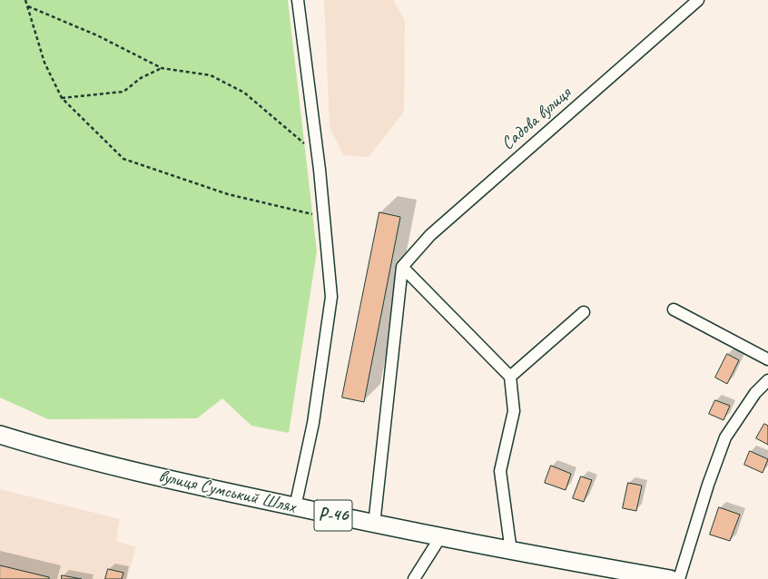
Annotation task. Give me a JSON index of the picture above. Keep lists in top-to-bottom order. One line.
{"streets":{"main road":["вулиця Сумський Шлях","Р-46"],"street":["Садова вулиця"]}}
